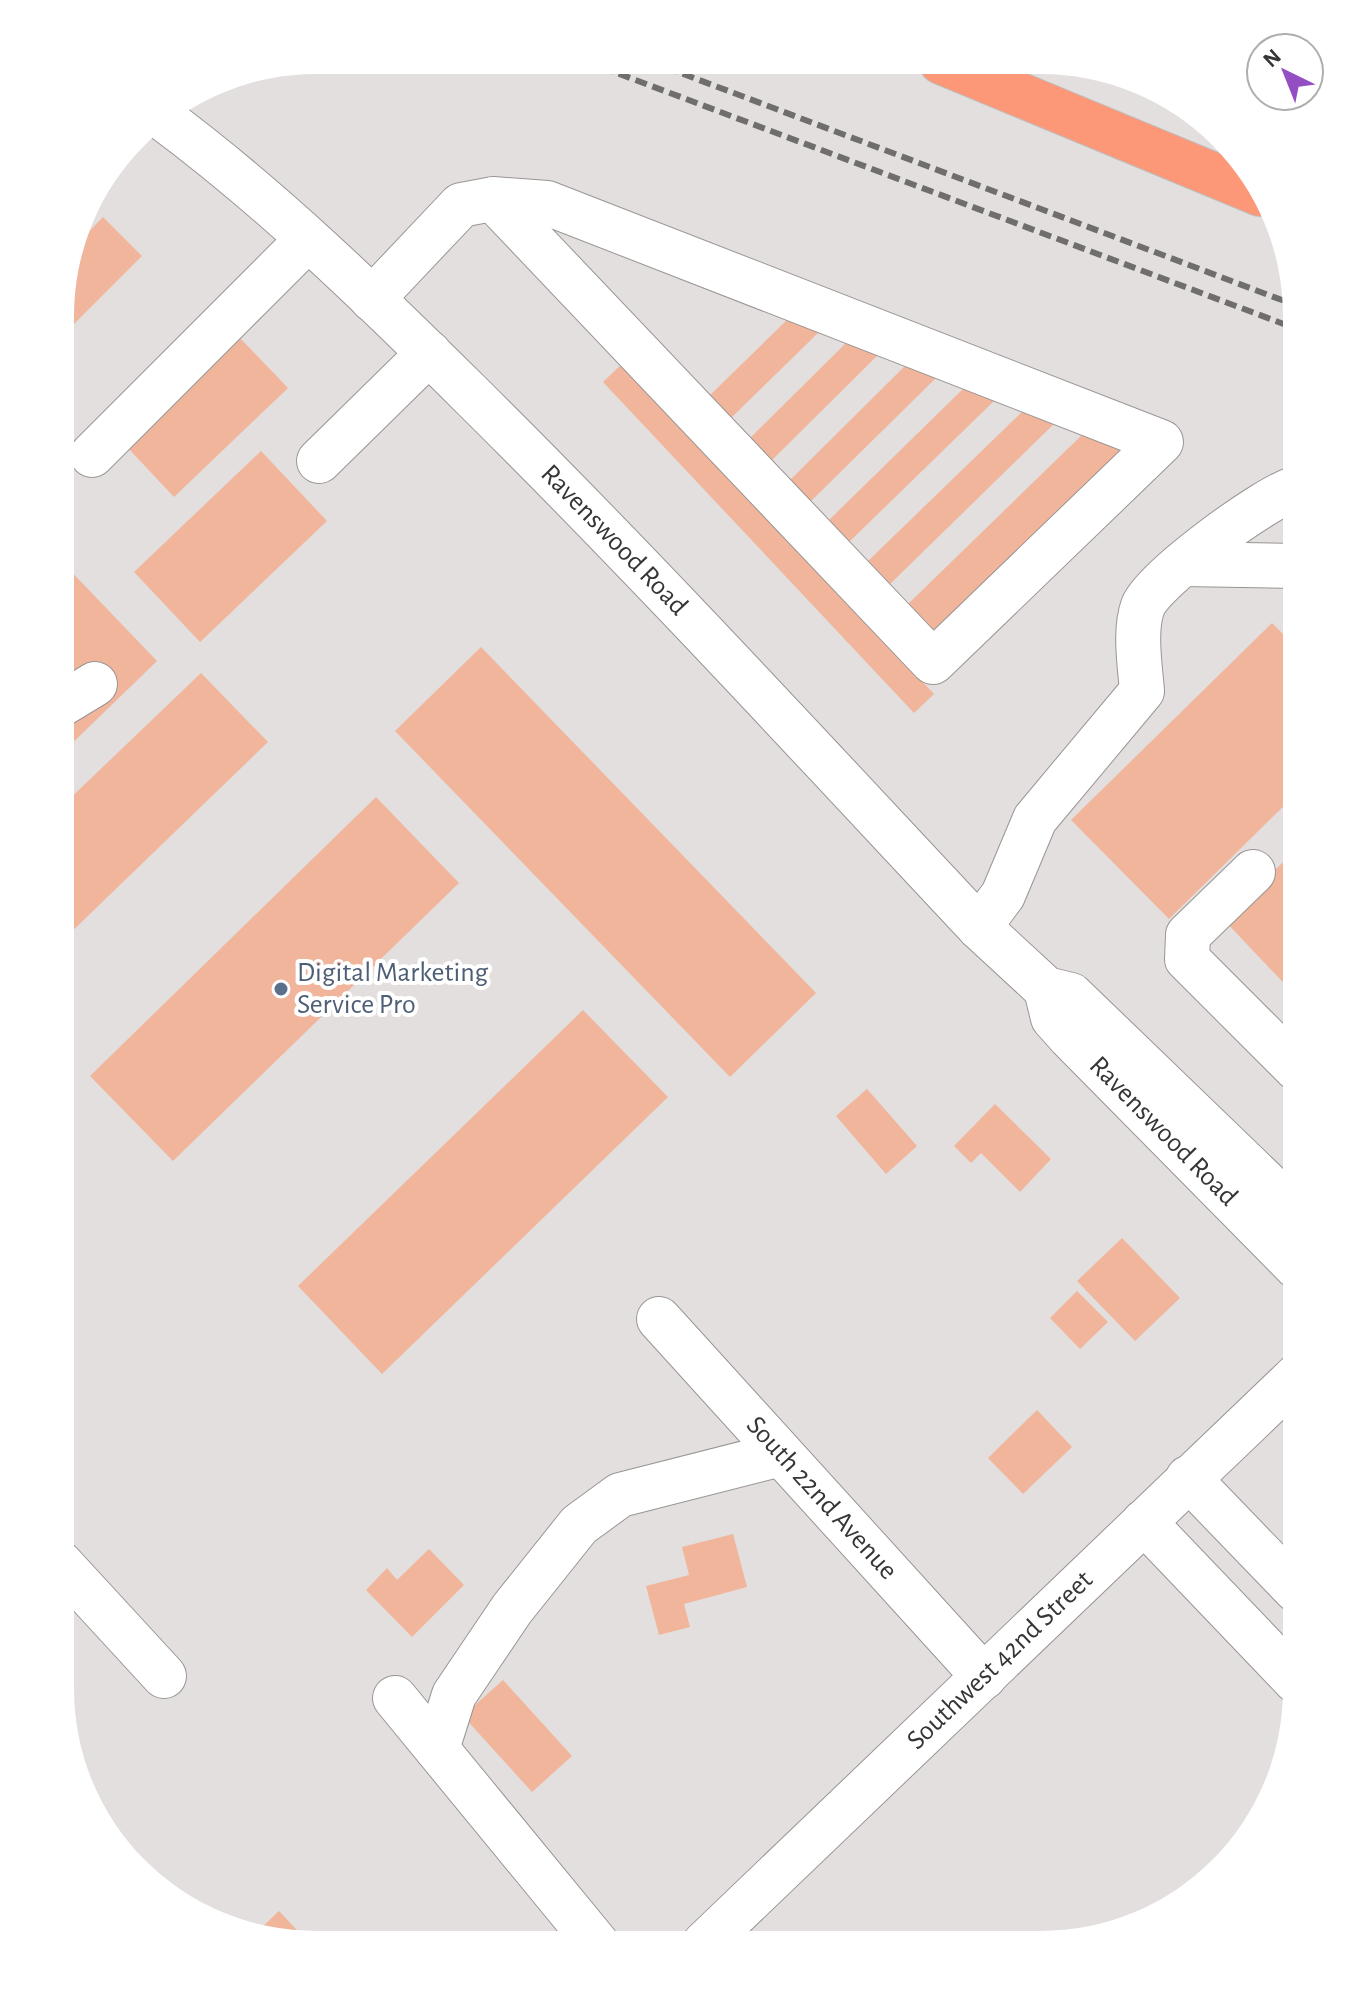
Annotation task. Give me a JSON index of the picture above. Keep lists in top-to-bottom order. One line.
{"streets":{"street":["Ravenswood Road","South 22nd Avenue","Southwest 42nd Street"]},"crossings":[["South 22nd Avenue","Southwest 42nd Street"]],"places":["Digital Marketing Service Pro"],"north":"top left"}
